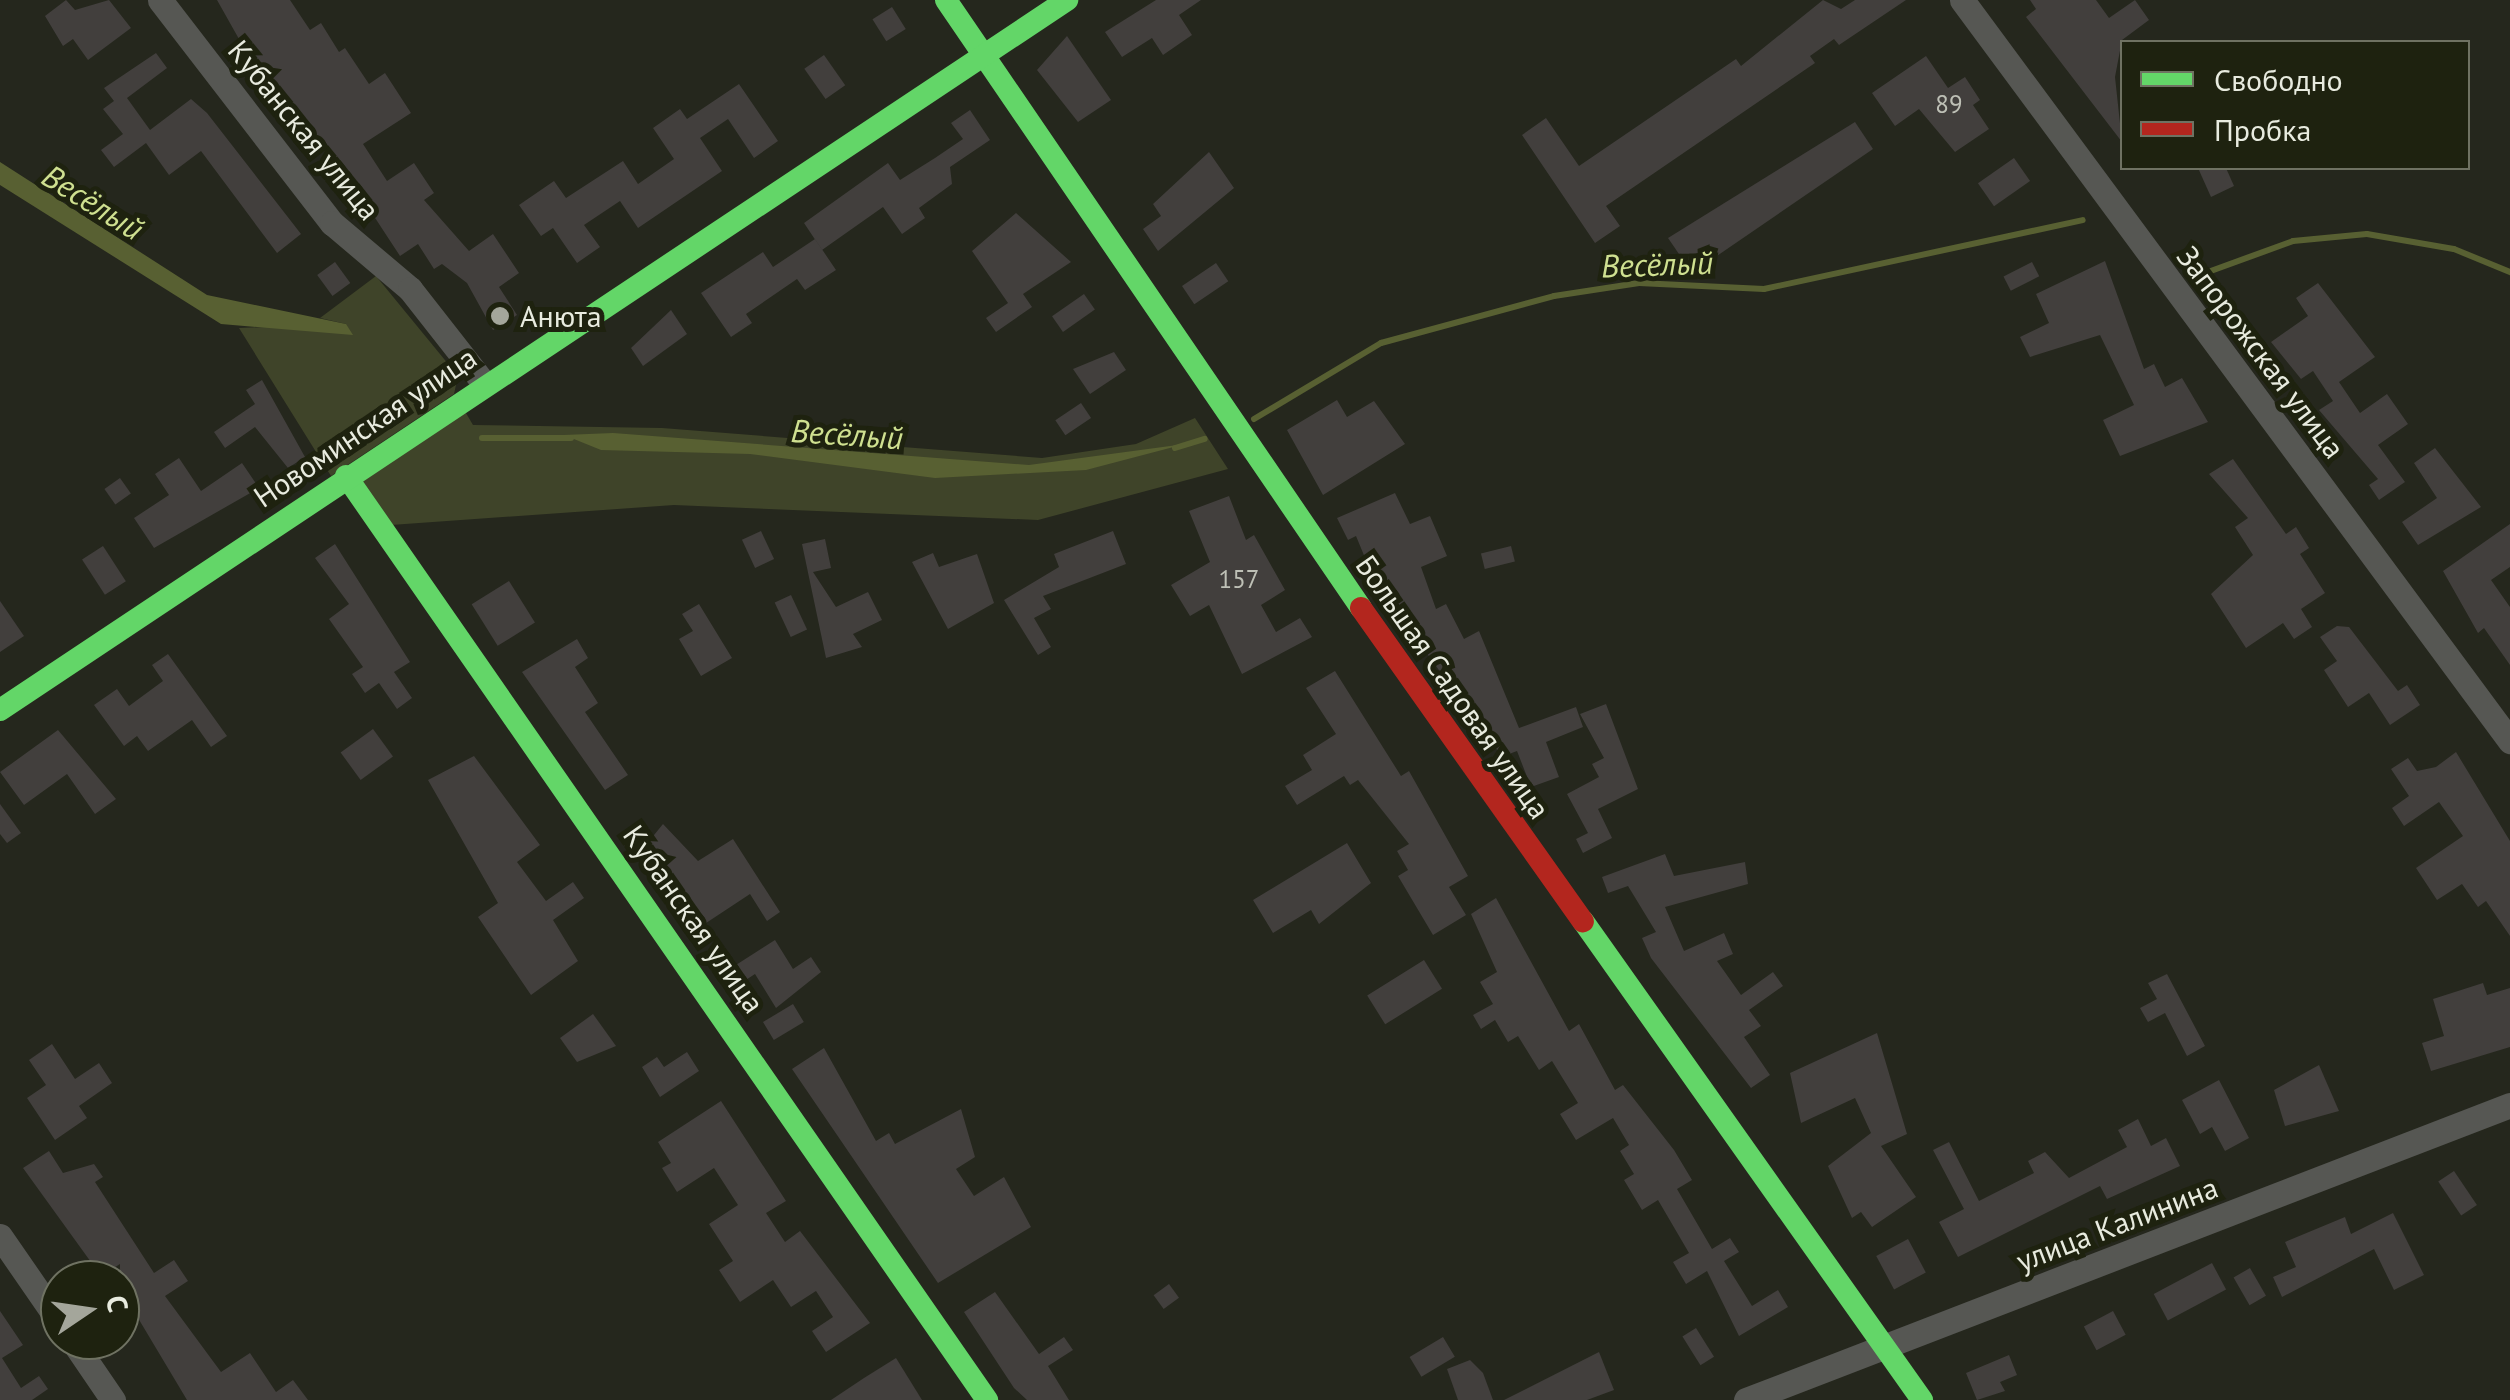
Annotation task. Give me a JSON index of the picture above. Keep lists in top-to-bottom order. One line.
{"streets":{"street":["Кубанская улица","Запорожская улица","Новоминская улица","Большая Садовая улица","улица Калинина"]},"crossings":[["Кубанская улица","Новоминская улица"],["Новоминская улица","Большая Садовая улица"],["Большая Садовая улица","улица Калинина"]],"water":["Весёлый"],"places":["Анюта"],"house_numbers":["89","157"],"legend":["Свободно","Пробка"],"north":"right"}
